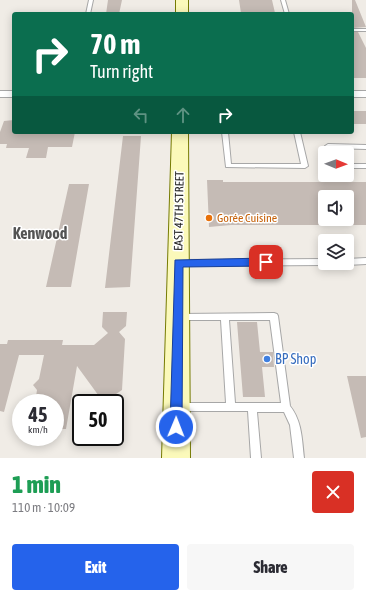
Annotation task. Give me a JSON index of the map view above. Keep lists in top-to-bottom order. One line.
{"streets":{"main road":["EAST 47TH STREET"]},"districts":["Kenwood"],"places":["Gorée Cuisine","BP Shop"],"north":"right","page":{"turn":["70 m","Turn right"],"speed":"45 km/h","limit":"50","heading":["1 min","110 m · 10:09"],"buttons":["Exit","Share"]}}
